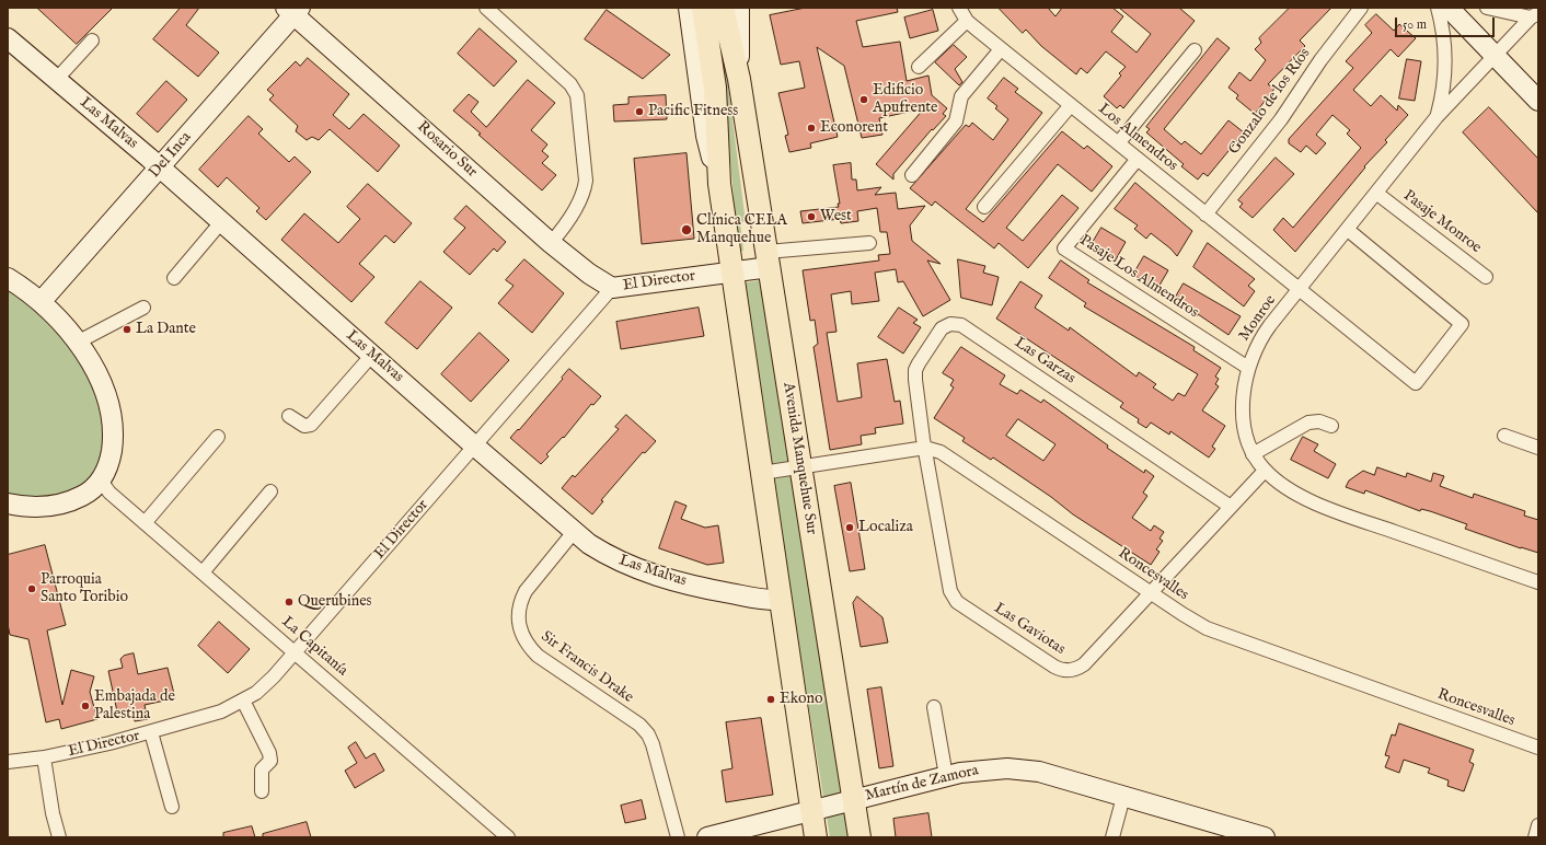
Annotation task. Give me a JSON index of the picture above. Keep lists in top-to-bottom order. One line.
{"streets":{"main road":["Avenida Manquehue Sur"],"street":["Gonzalo de los Ríos","Las Malvas","Los Almendros","Rosario Sur","Del Inca","Pasaje Monroe","Pasaje Los Almendros","El Director","Monroe","Las Garzas","Roncesvalles","Las Gaviotas","La Capitanía","Sir Francis Drake","Martín de Zamora"]},"crossings":[["Gonzalo de los Ríos","Los Almendros"],["Las Malvas","Del Inca"],["Las Malvas","El Director"],["Las Malvas","Sir Francis Drake"],["Los Almendros","Pasaje Los Almendros"],["Los Almendros","Monroe"],["Rosario Sur","Del Inca"],["Rosario Sur","El Director"],["Pasaje Monroe","Monroe"],["Pasaje Los Almendros","Monroe"],["El Director","Avenida Manquehue Sur"],["El Director","La Capitanía"],["Monroe","Las Gaviotas"],["Las Garzas","Roncesvalles"],["Las Garzas","Las Gaviotas"],["Avenida Manquehue Sur","Roncesvalles"],["Avenida Manquehue Sur","Martín de Zamora"],["Roncesvalles","Las Gaviotas"]],"places":["Edificio Apufrente","Pacific Fitness","Econorent","West","Clínica CELA Manquehue","La Dante","Localiza","Parroquia Santo Toribio","Querubines","Ekono","Embajada de Palestina"],"scale_bar":"50 m"}
